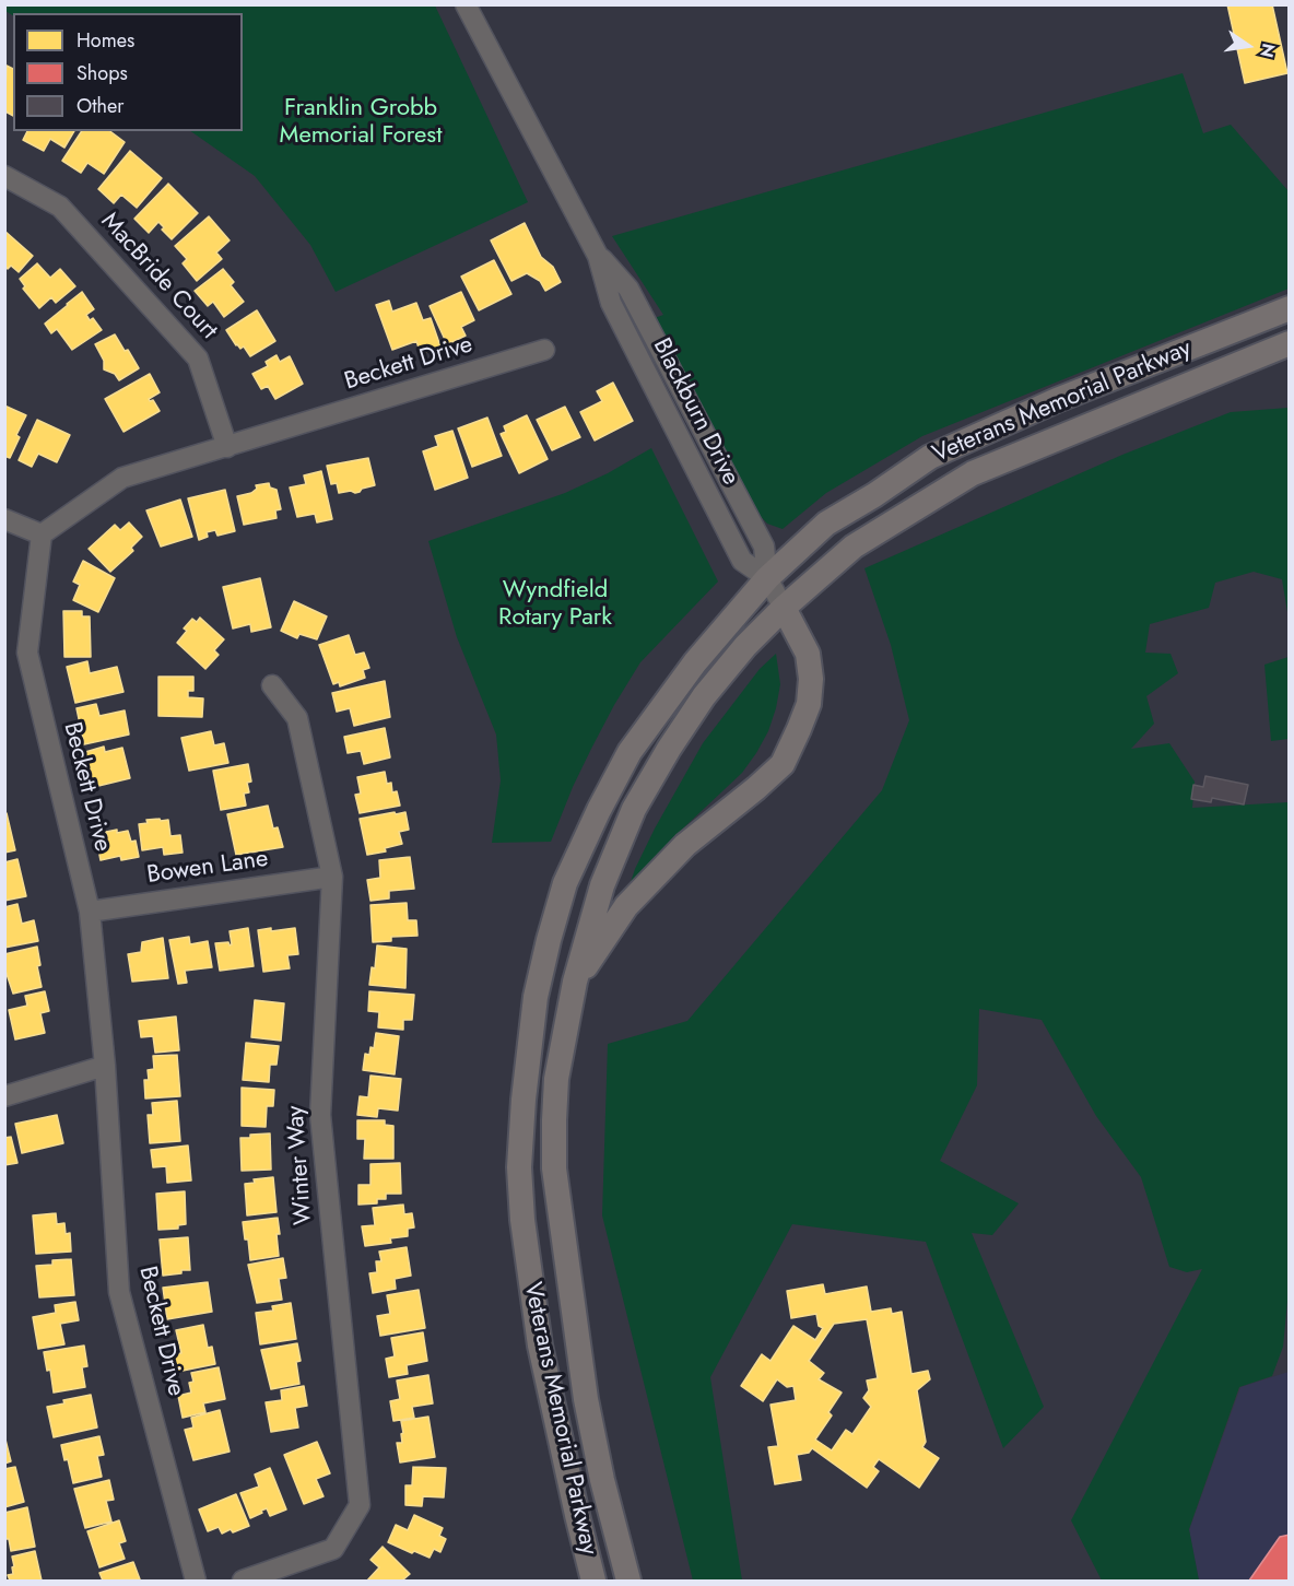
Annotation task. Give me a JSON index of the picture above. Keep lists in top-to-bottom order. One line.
{"streets":{"main road":["Veterans Memorial Parkway"],"street":["MacBride Court","Beckett Drive","Blackburn Drive","Bowen Lane","Winter Way"]},"crossings":[["MacBride Court","Beckett Drive"],["Beckett Drive","Bowen Lane"],["Veterans Memorial Parkway","Blackburn Drive"],["Bowen Lane","Winter Way"]],"parks":["Franklin Grobb Memorial Forest","Wyndfield Rotary Park"],"legend":["Homes","Shops","Other"],"north":"right"}
